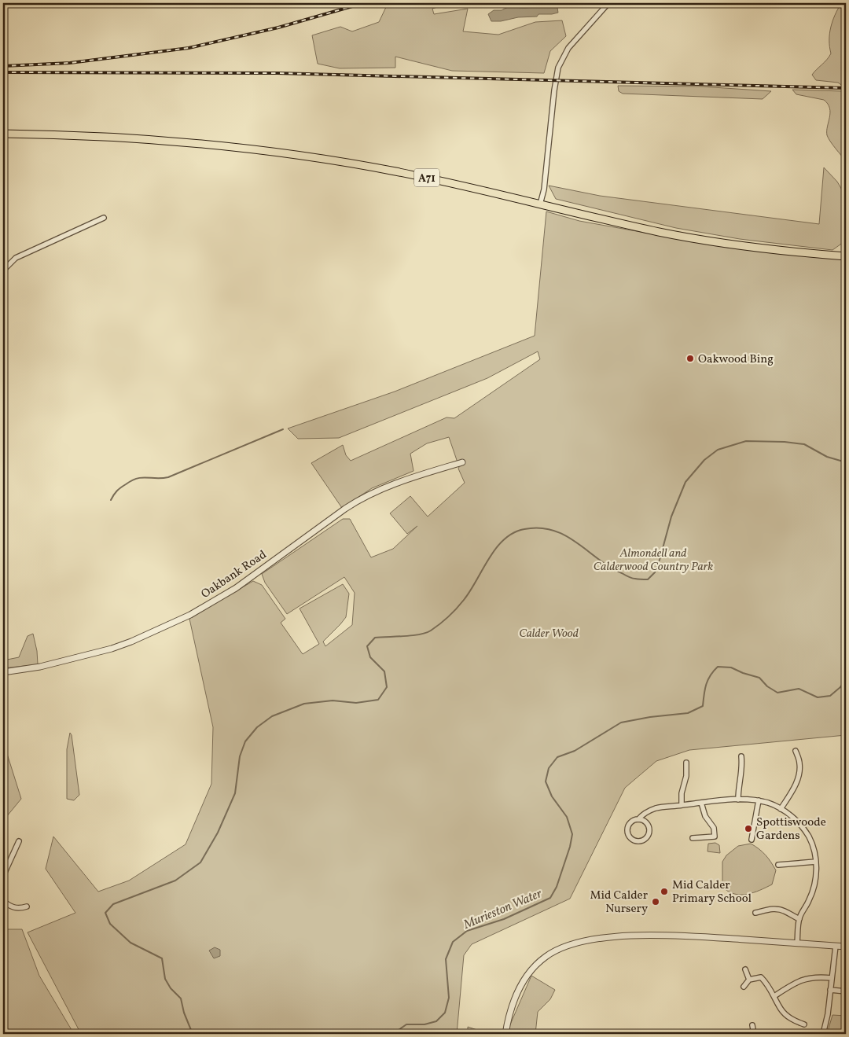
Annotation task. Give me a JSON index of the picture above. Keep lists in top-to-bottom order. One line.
{"streets":{"main road":["A71"],"street":["Oakbank Road"]},"water":["Murieston Water"],"parks":["Almondell and Calderwood Country Park","Calder Wood"],"places":["Oakwood Bing","Spottiswoode Gardens","Mid Calder Primary School","Mid Calder Nursery"]}
